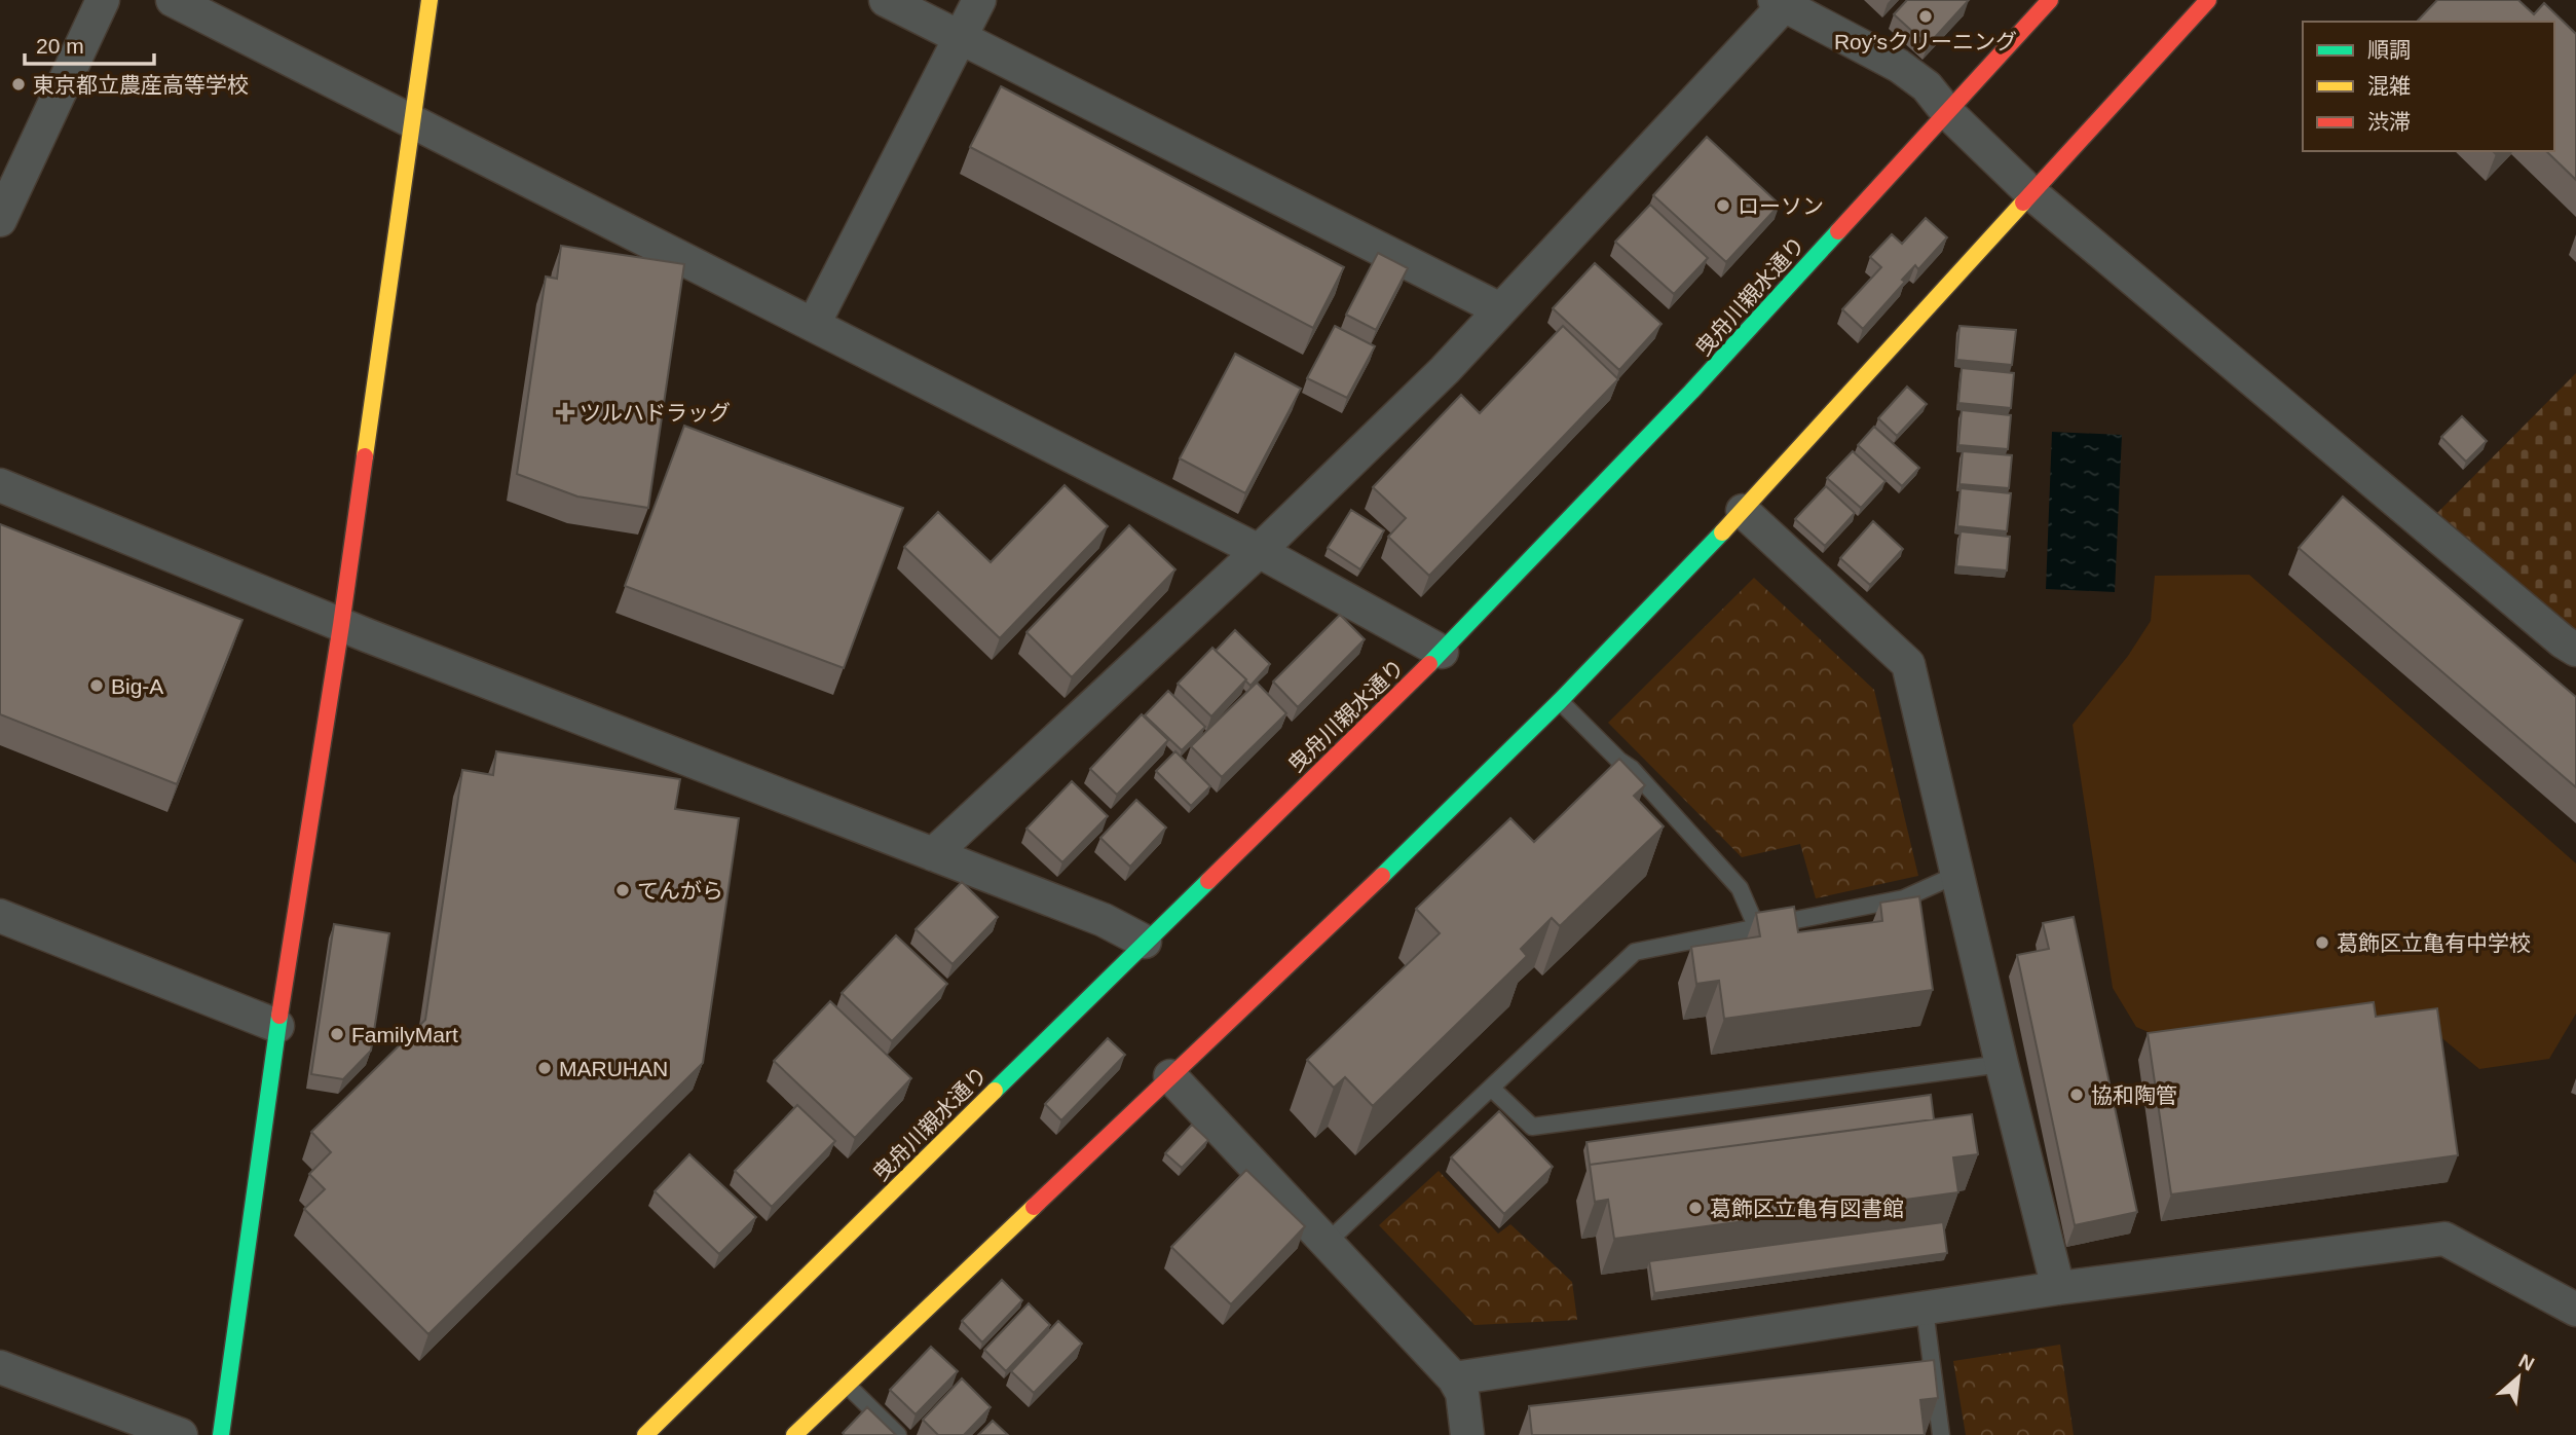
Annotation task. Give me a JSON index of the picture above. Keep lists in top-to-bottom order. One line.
{"streets":{"street":["曳舟川親水通り"]},"places":{"other":["Roy’sクリーニング","東京都立農産高等学校","ローソン","Big-A","てんがら","葛飾区立亀有中学校","FamilyMart","MARUHAN","協和陶管","葛飾区立亀有図書館"],"health":["ツルハドラッグ"]},"legend":["順調","混雑","渋滞"],"scale_bar":"20 m","north":"top right"}
